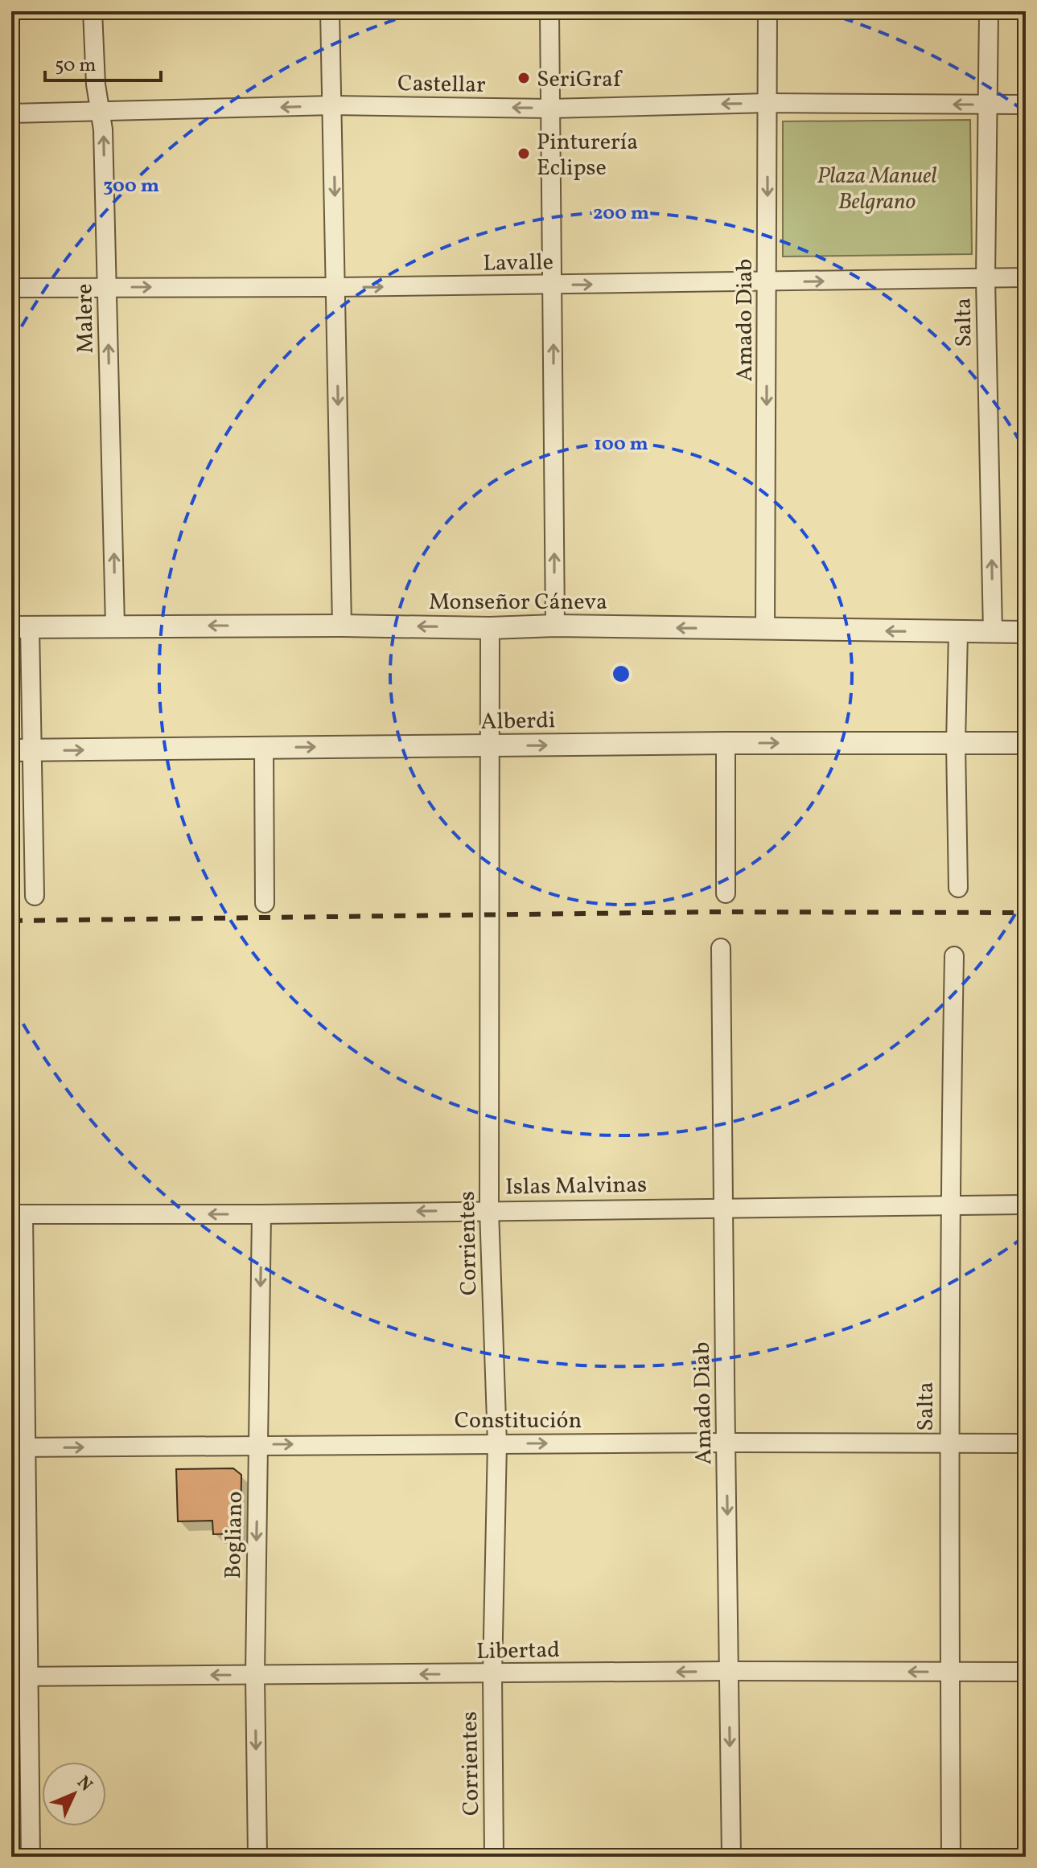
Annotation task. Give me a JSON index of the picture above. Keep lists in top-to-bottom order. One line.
{"streets":{"street":["Castellar","Lavalle","Malere","Amado Diab","Salta","Monseñor Cáneva","Alberdi","Islas Malvinas","Corrientes","Constitución","Bogliano","Libertad"]},"crossings":[["Castellar","Malere"],["Castellar","Amado Diab"],["Castellar","Salta"],["Lavalle","Malere"],["Lavalle","Amado Diab"],["Lavalle","Salta"],["Malere","Monseñor Cáneva"],["Amado Diab","Monseñor Cáneva"],["Amado Diab","Islas Malvinas"],["Amado Diab","Constitución"],["Amado Diab","Libertad"],["Salta","Monseñor Cáneva"],["Salta","Islas Malvinas"],["Salta","Constitución"],["Salta","Libertad"],["Monseñor Cáneva","Corrientes"],["Alberdi","Corrientes"],["Islas Malvinas","Corrientes"],["Islas Malvinas","Bogliano"],["Corrientes","Constitución"],["Corrientes","Libertad"],["Constitución","Bogliano"],["Bogliano","Libertad"]],"one_way":["Castellar","Lavalle","Malere","Amado Diab","Monseñor Cáneva","Alberdi","Islas Malvinas","Constitución","Bogliano","Libertad"],"parks":["Plaza Manuel Belgrano"],"places":["SeriGraf","Pinturería Eclipse"],"scale_bar":"50 m","north":"top right","rings":["300 m","200 m","100 m"]}
